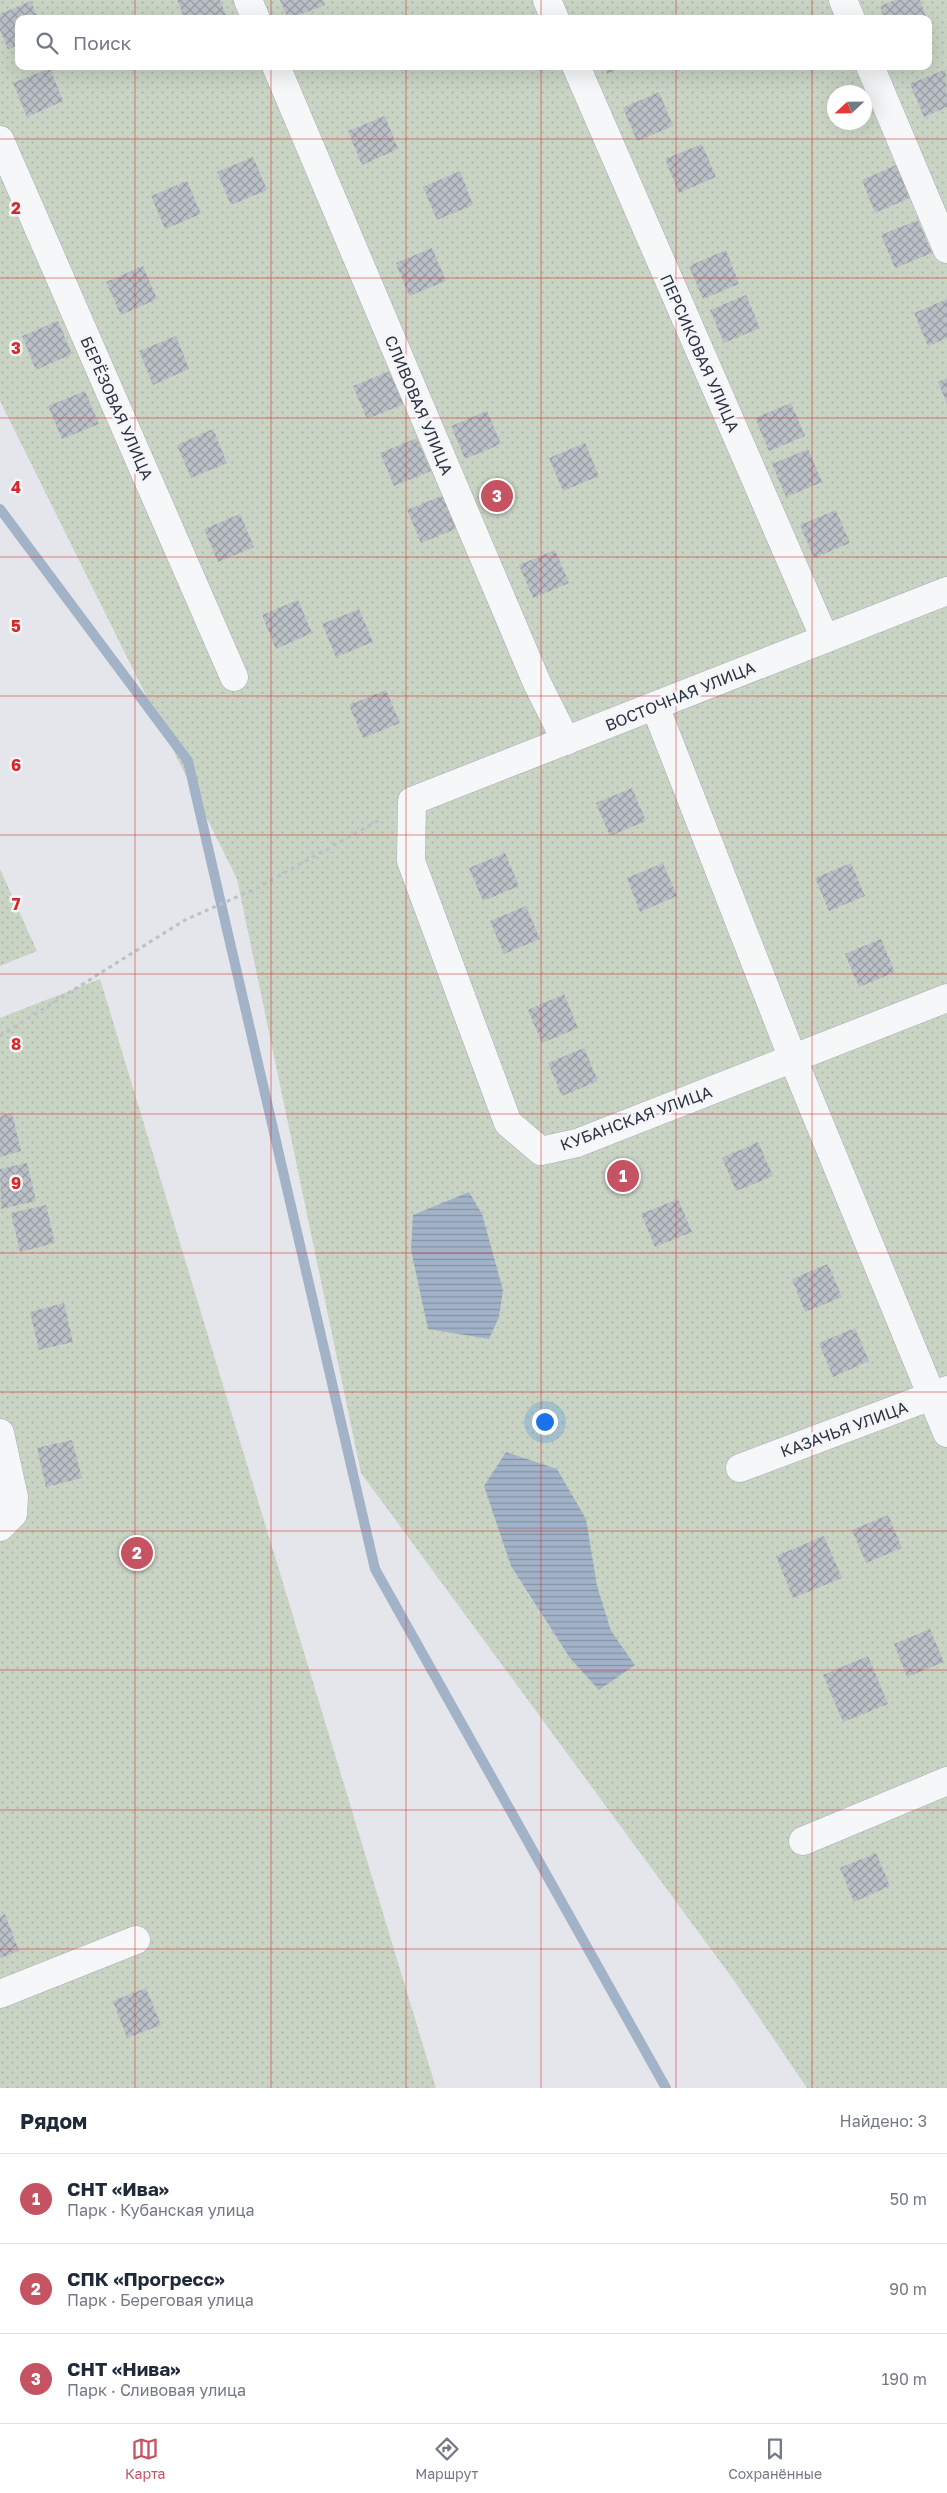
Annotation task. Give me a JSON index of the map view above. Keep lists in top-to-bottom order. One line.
{"streets":{"street":["ПЕРСИКОВАЯ УЛИЦА","СЛИВОВАЯ УЛИЦА","БЕРЁЗОВАЯ УЛИЦА","ВОСТОЧНАЯ УЛИЦА","КУБАНСКАЯ УЛИЦА","КАЗАЧЬЯ УЛИЦА"]},"crossings":[["ПЕРСИКОВАЯ УЛИЦА","ВОСТОЧНАЯ УЛИЦА"],["СЛИВОВАЯ УЛИЦА","ВОСТОЧНАЯ УЛИЦА"],["ВОСТОЧНАЯ УЛИЦА","КУБАНСКАЯ УЛИЦА"]],"north":"left","page":{"search":"Поиск","pins":["3","1","2"],"heading":["Рядом","Найдено: 3"],"list":[{"mark":"1","name":"СНТ «Ива»","note":"Парк · Кубанская улица","value":"50 m"},{"mark":"2","name":"СПК «Прогресс»","note":"Парк · Береговая улица","value":"90 m"},{"mark":"3","name":"СНТ «Нива»","note":"Парк · Сливовая улица","value":"190 m"}],"nav":["Карта","Маршрут","Сохранённые"]},"grid":{"rows":["2","3","4","5","6","7","8","9"]}}
